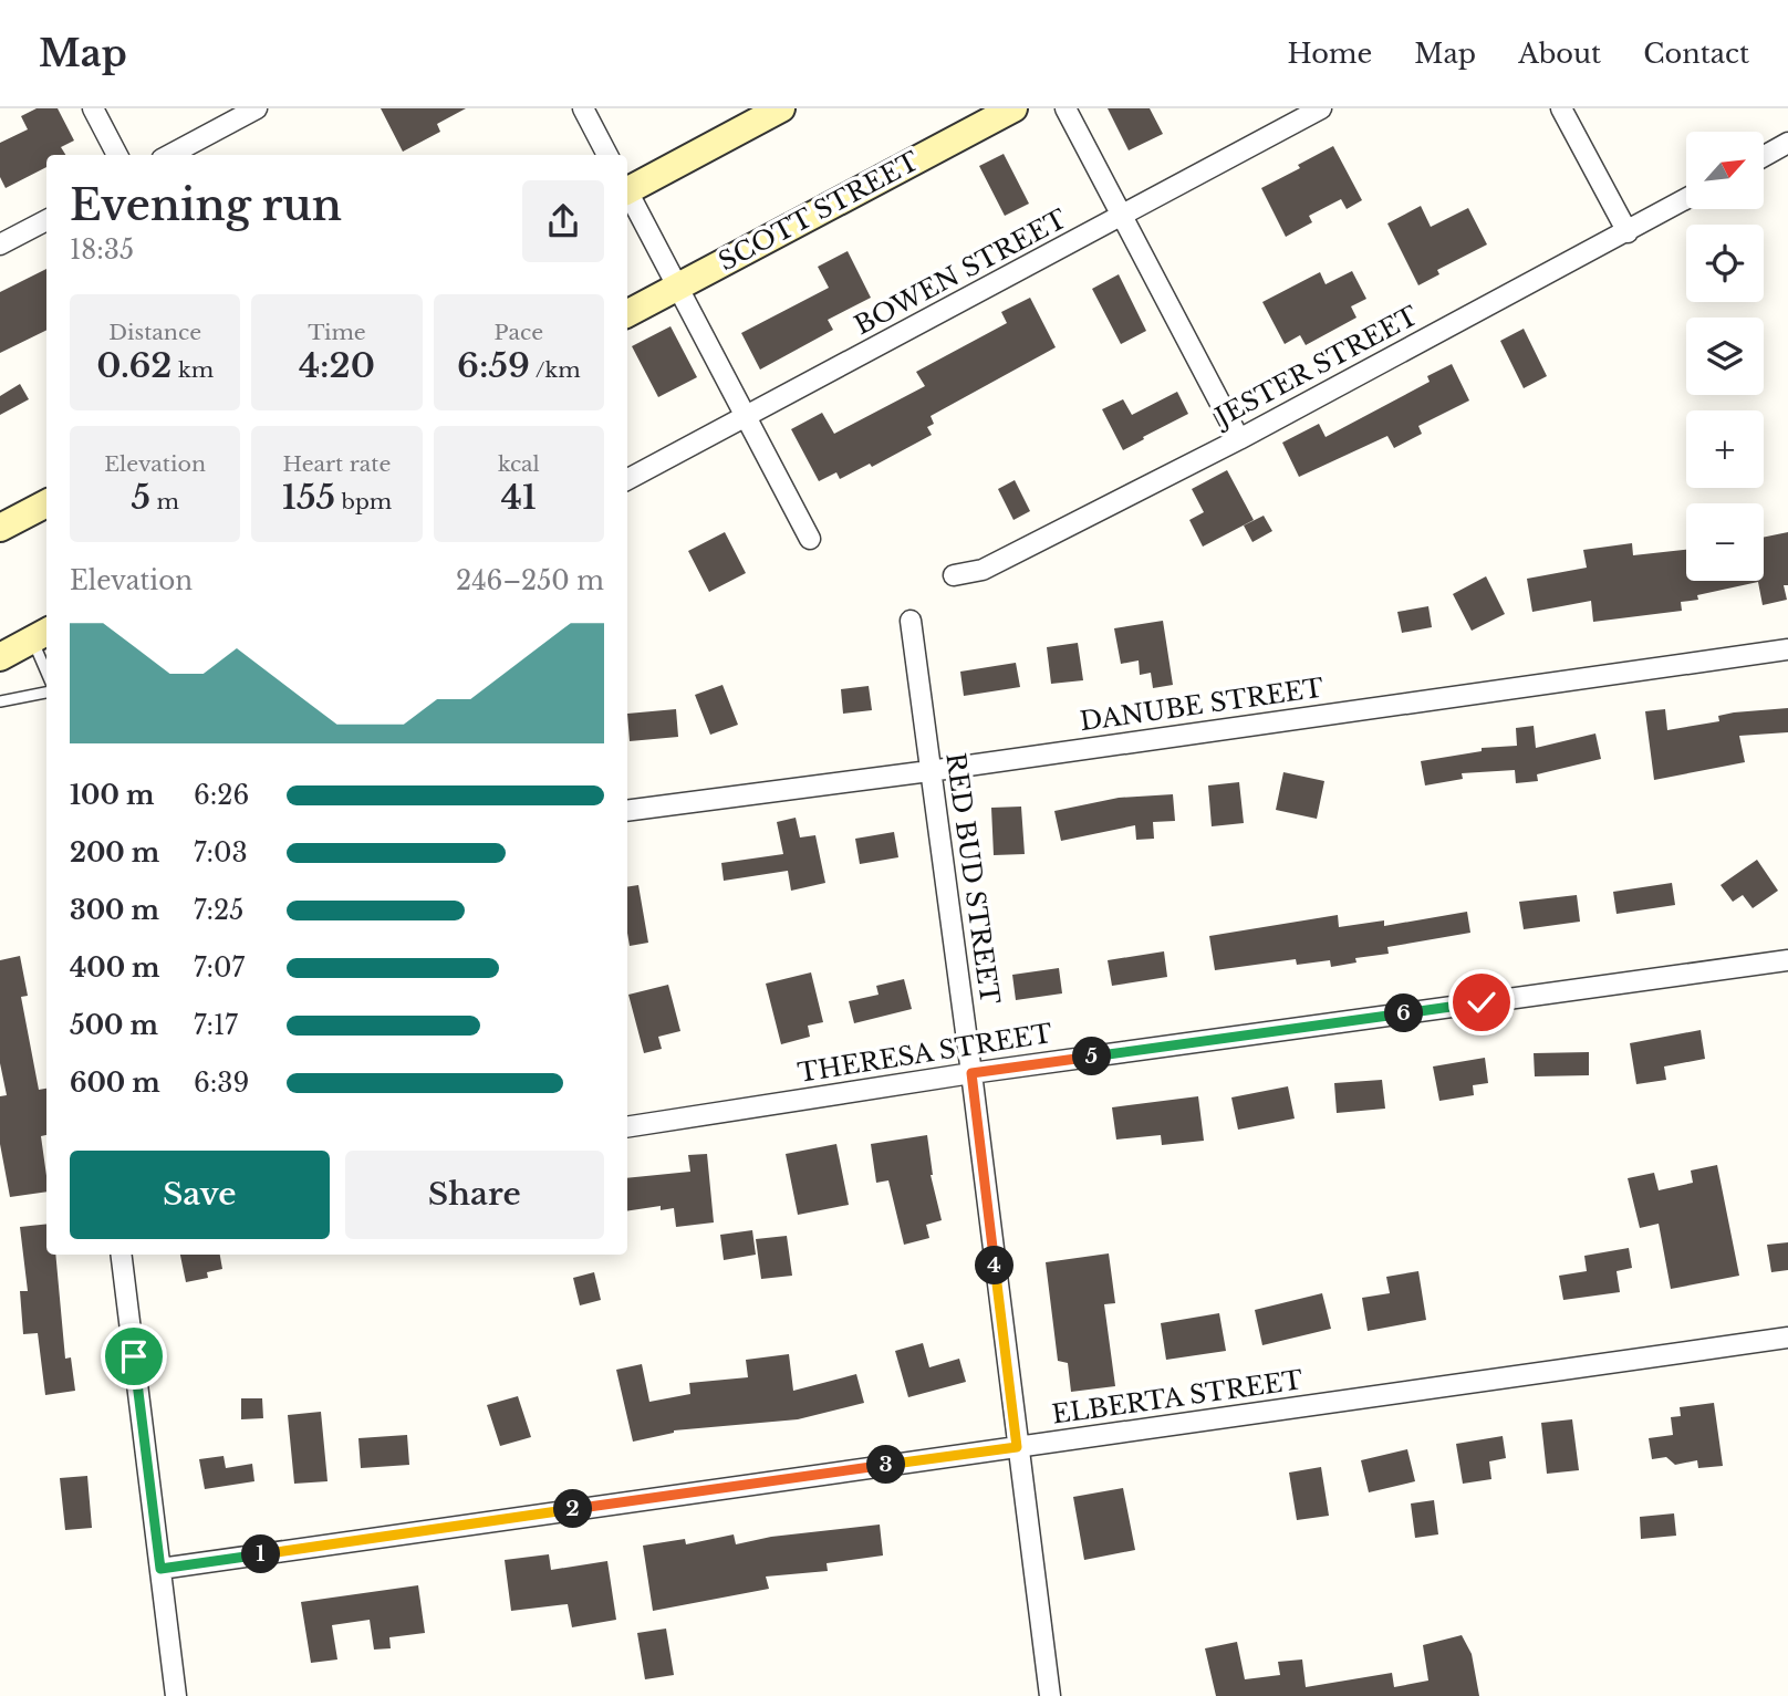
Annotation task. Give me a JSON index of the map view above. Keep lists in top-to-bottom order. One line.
{"streets":{"main road":["SCOTT STREET"],"street":["BOWEN STREET","JESTER STREET","DANUBE STREET","RED BUD STREET","THERESA STREET","ELBERTA STREET"]},"crossings":[["DANUBE STREET","RED BUD STREET"],["RED BUD STREET","THERESA STREET"],["RED BUD STREET","ELBERTA STREET"]],"north":"top right","page":{"header":"Map","nav":["Home","Map","About","Contact"],"map_buttons":["+","−"],"heading":["Evening run","18:35"],"stats":[["Distance","0.62 km"],["Time","4:20"],["Pace","6:59 /km"],["Elevation","5 m"],["Heart rate","155 bpm"],["kcal","41"]],"chart":["Elevation","246–250 m"],"list":[{"name":"100 m","note":"6:26"},{"name":"200 m","note":"7:03"},{"name":"300 m","note":"7:25"},{"name":"400 m","note":"7:07"},{"name":"500 m","note":"7:17"},{"name":"600 m","note":"6:39"}],"pins":["6","5","4","3","2","1"],"buttons":["Save","Share"]}}
